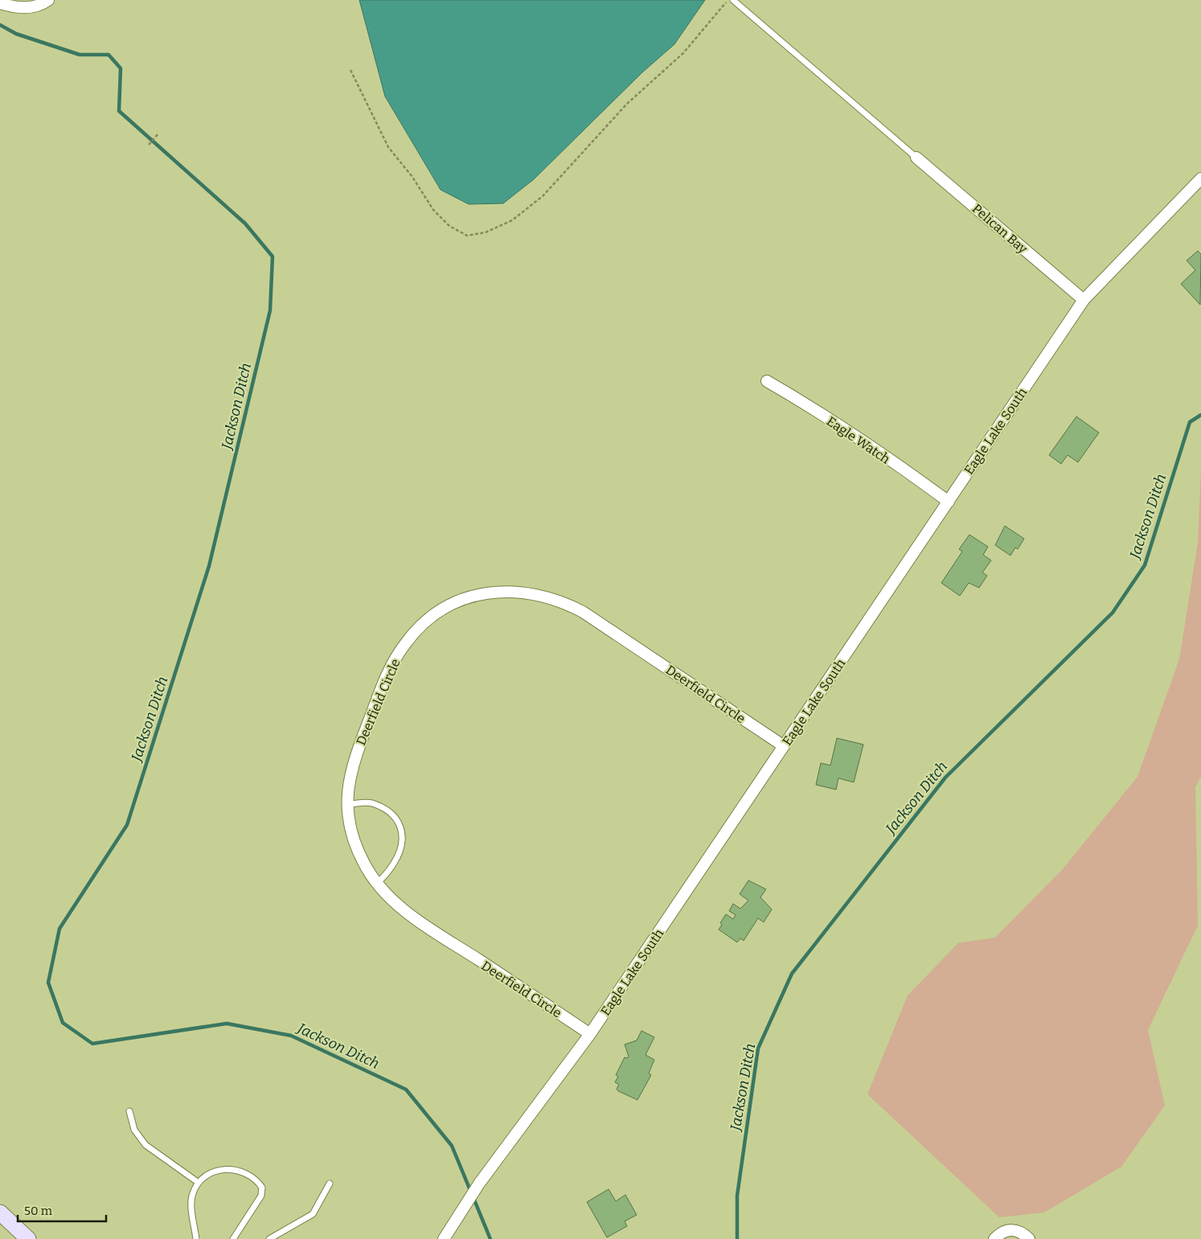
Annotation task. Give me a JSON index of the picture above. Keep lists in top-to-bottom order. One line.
{"streets":{"street":["Pelican Bay","Eagle Lake South","Eagle Watch","Deerfield Circle"]},"crossings":[["Pelican Bay","Eagle Lake South"],["Eagle Lake South","Eagle Watch"],["Eagle Lake South","Deerfield Circle"]],"water":["Jackson Ditch"],"scale_bar":"50 m"}
